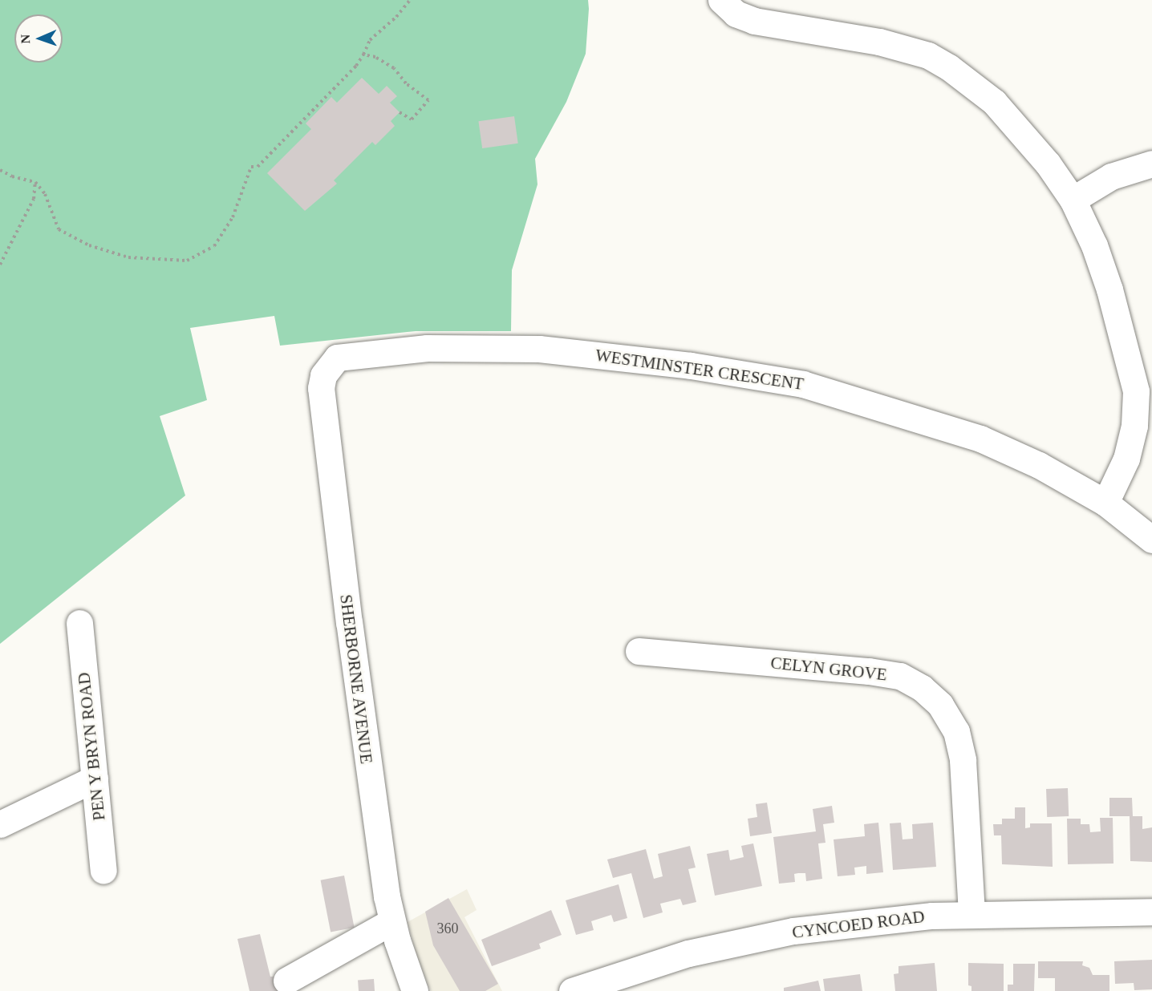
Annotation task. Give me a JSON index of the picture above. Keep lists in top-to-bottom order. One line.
{"streets":{"street":["WESTMINSTER CRESCENT","CELYN GROVE","SHERBORNE AVENUE","PEN Y BRYN ROAD","CYNCOED ROAD"]},"crossings":[["WESTMINSTER CRESCENT","SHERBORNE AVENUE"],["CELYN GROVE","CYNCOED ROAD"]],"house_numbers":["360"],"north":"left"}
